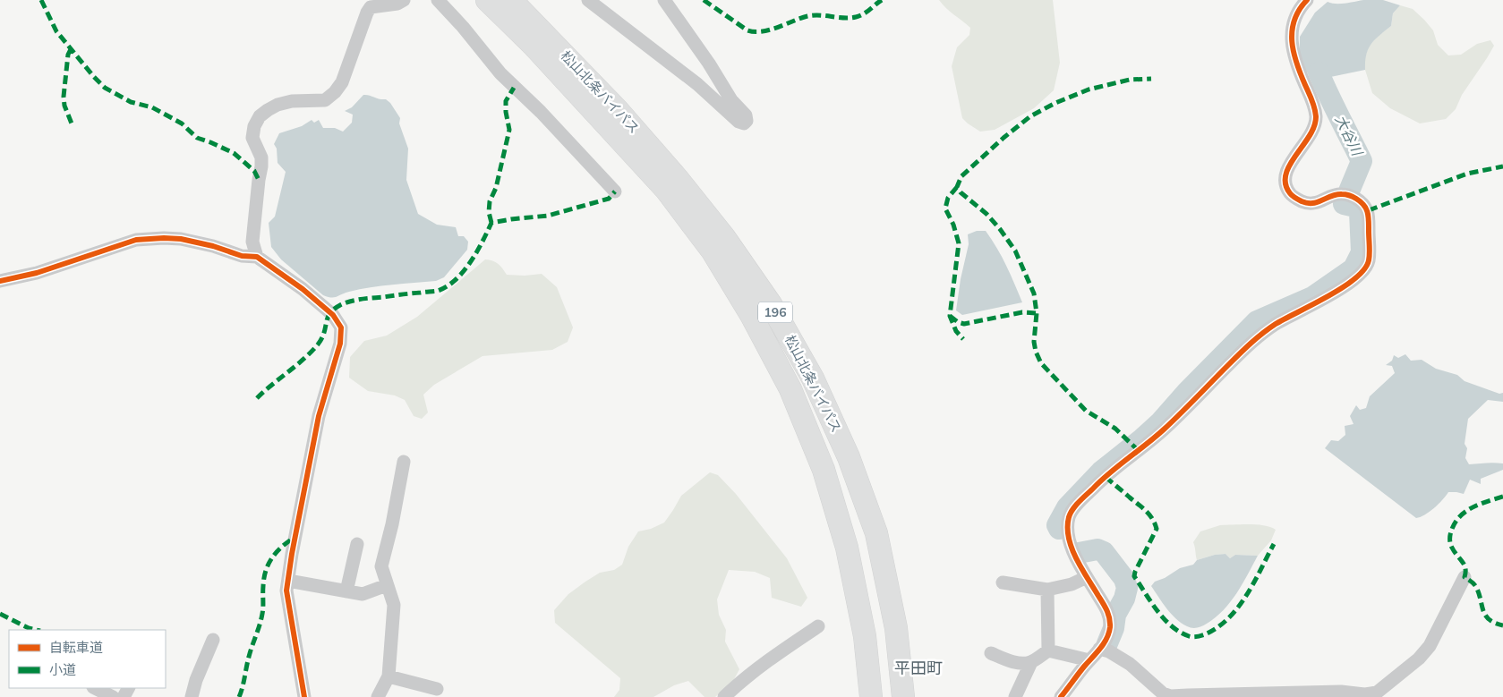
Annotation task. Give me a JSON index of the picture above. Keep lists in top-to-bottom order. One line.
{"streets":{"highway":["松山北条バイパス","196"]},"districts":["平田町"],"water":["大谷川"],"legend":["自転車道","小道"]}
